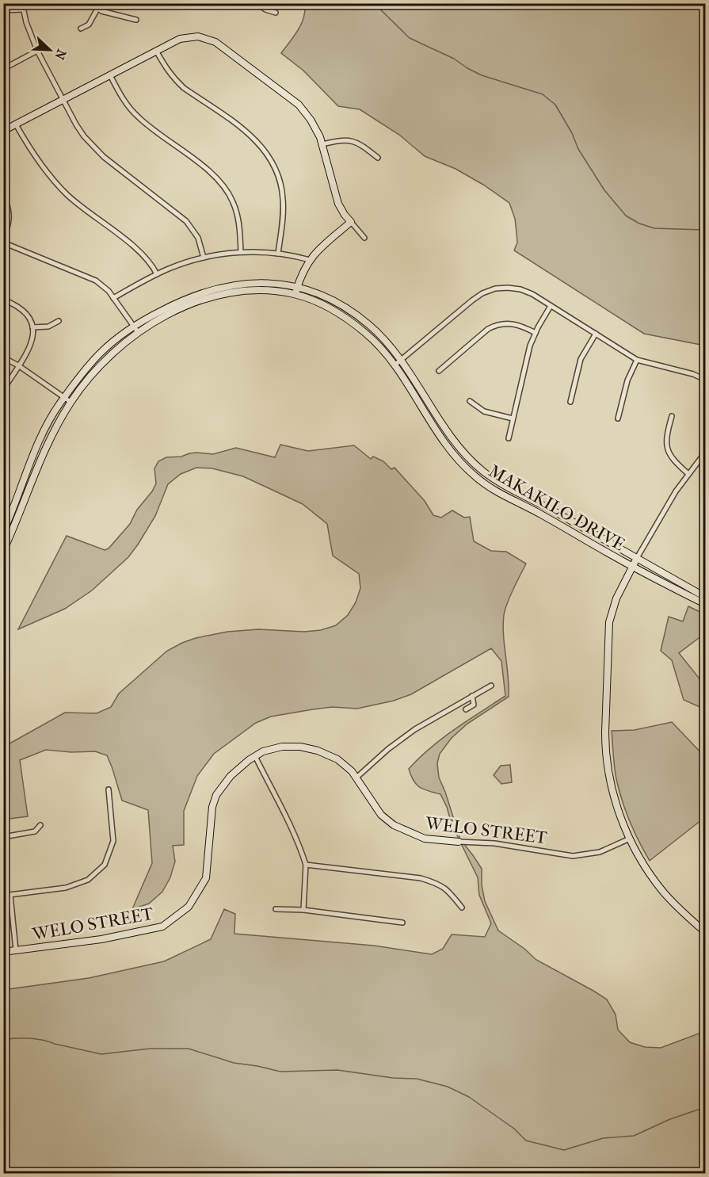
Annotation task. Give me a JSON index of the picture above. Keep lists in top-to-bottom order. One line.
{"streets":{"main road":["MAKAKILO DRIVE","WELO STREET"]},"north":"bottom right"}
